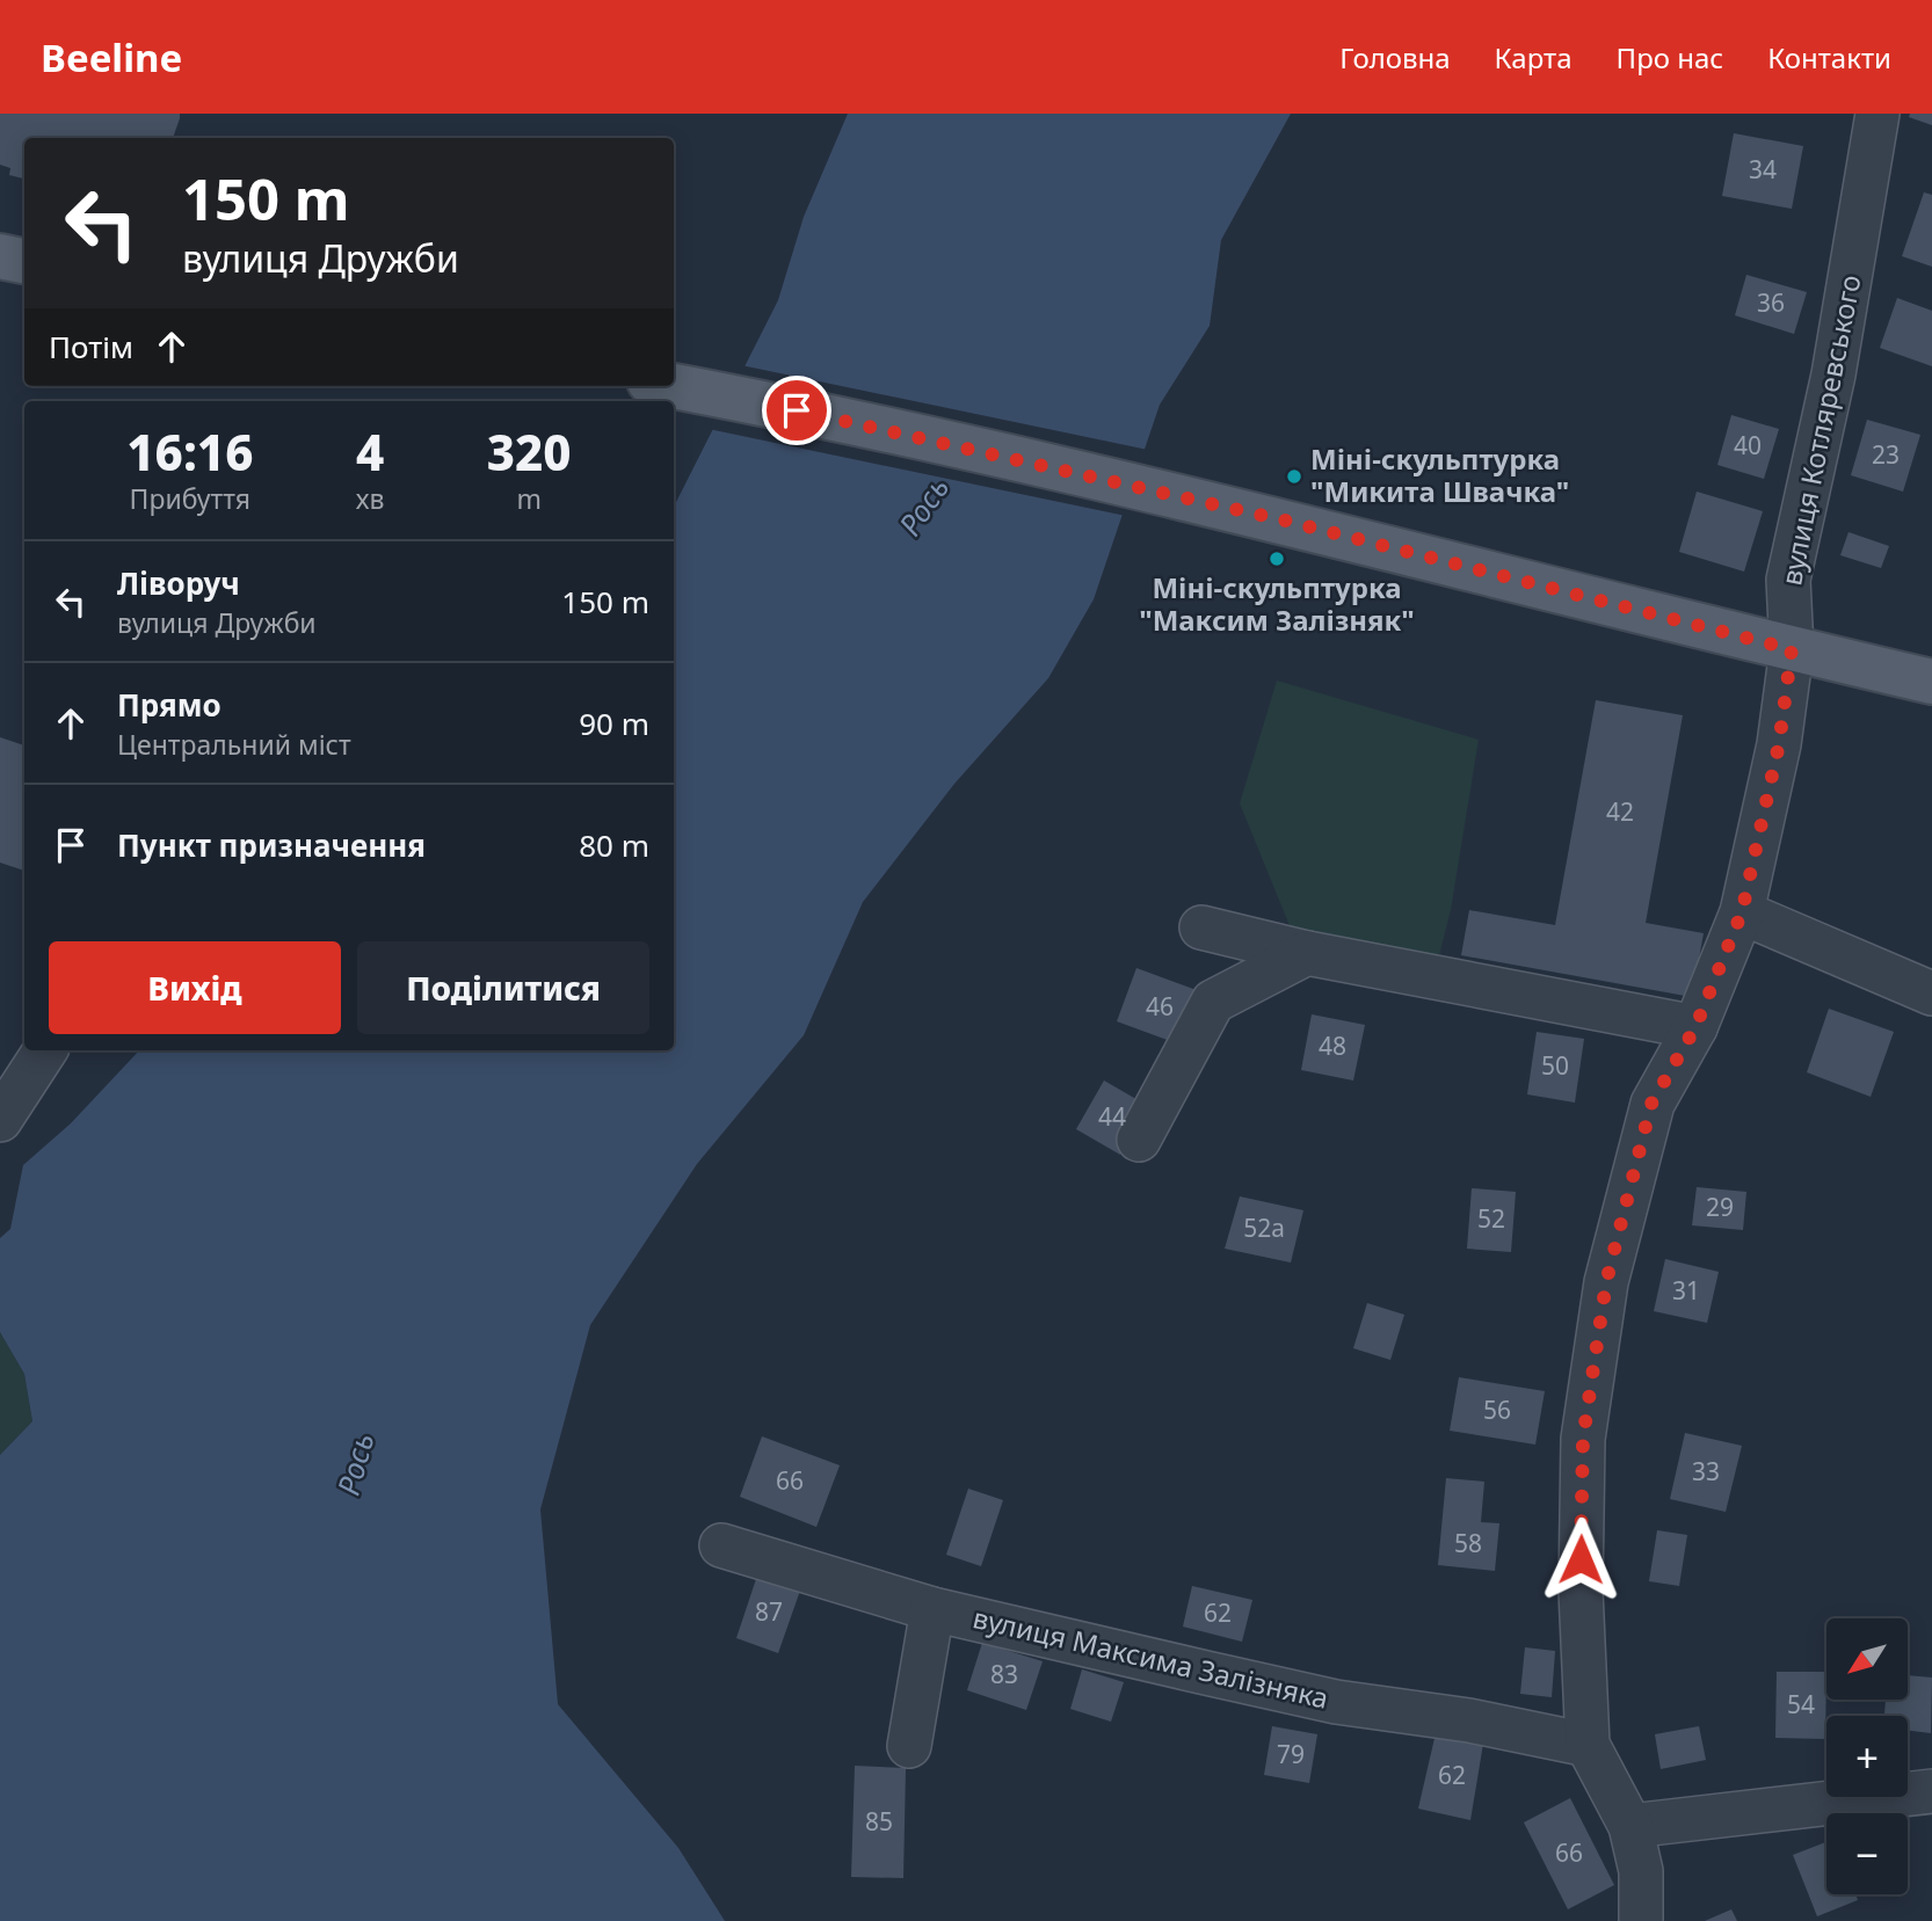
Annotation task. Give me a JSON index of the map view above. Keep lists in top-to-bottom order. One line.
{"streets":{"street":["вулиця Котляревського","вулиця Максима Залізняка"]},"crossings":[["вулиця Котляревського","вулиця Максима Залізняка"]],"water":["Рось"],"places":["Міні-скульптурка \"Микита Швачка\"","Міні-скульптурка \"Максим Залізняк\""],"house_numbers":["34","36","40","23","42","46","48","50","44","29","52","52а","31","56","33","66","58","87","62","83","54","79","62","85","66"],"north":"bottom left","page":{"header":"Beeline","nav":["Головна","Карта","Про нас","Контакти"],"turn":["150 m","вулиця Дружби"],"then":"Потім","eta":["16:16","Прибуття","4","хв","320","m"],"list":[{"name":"Ліворуч","note":"вулиця Дружби","value":"150 m"},{"name":"Прямо","note":"Центральний міст","value":"90 m"},{"name":"Пункт призначення","value":"80 m"}],"buttons":["Вихід","Поділитися"],"map_buttons":["+","−"]}}
